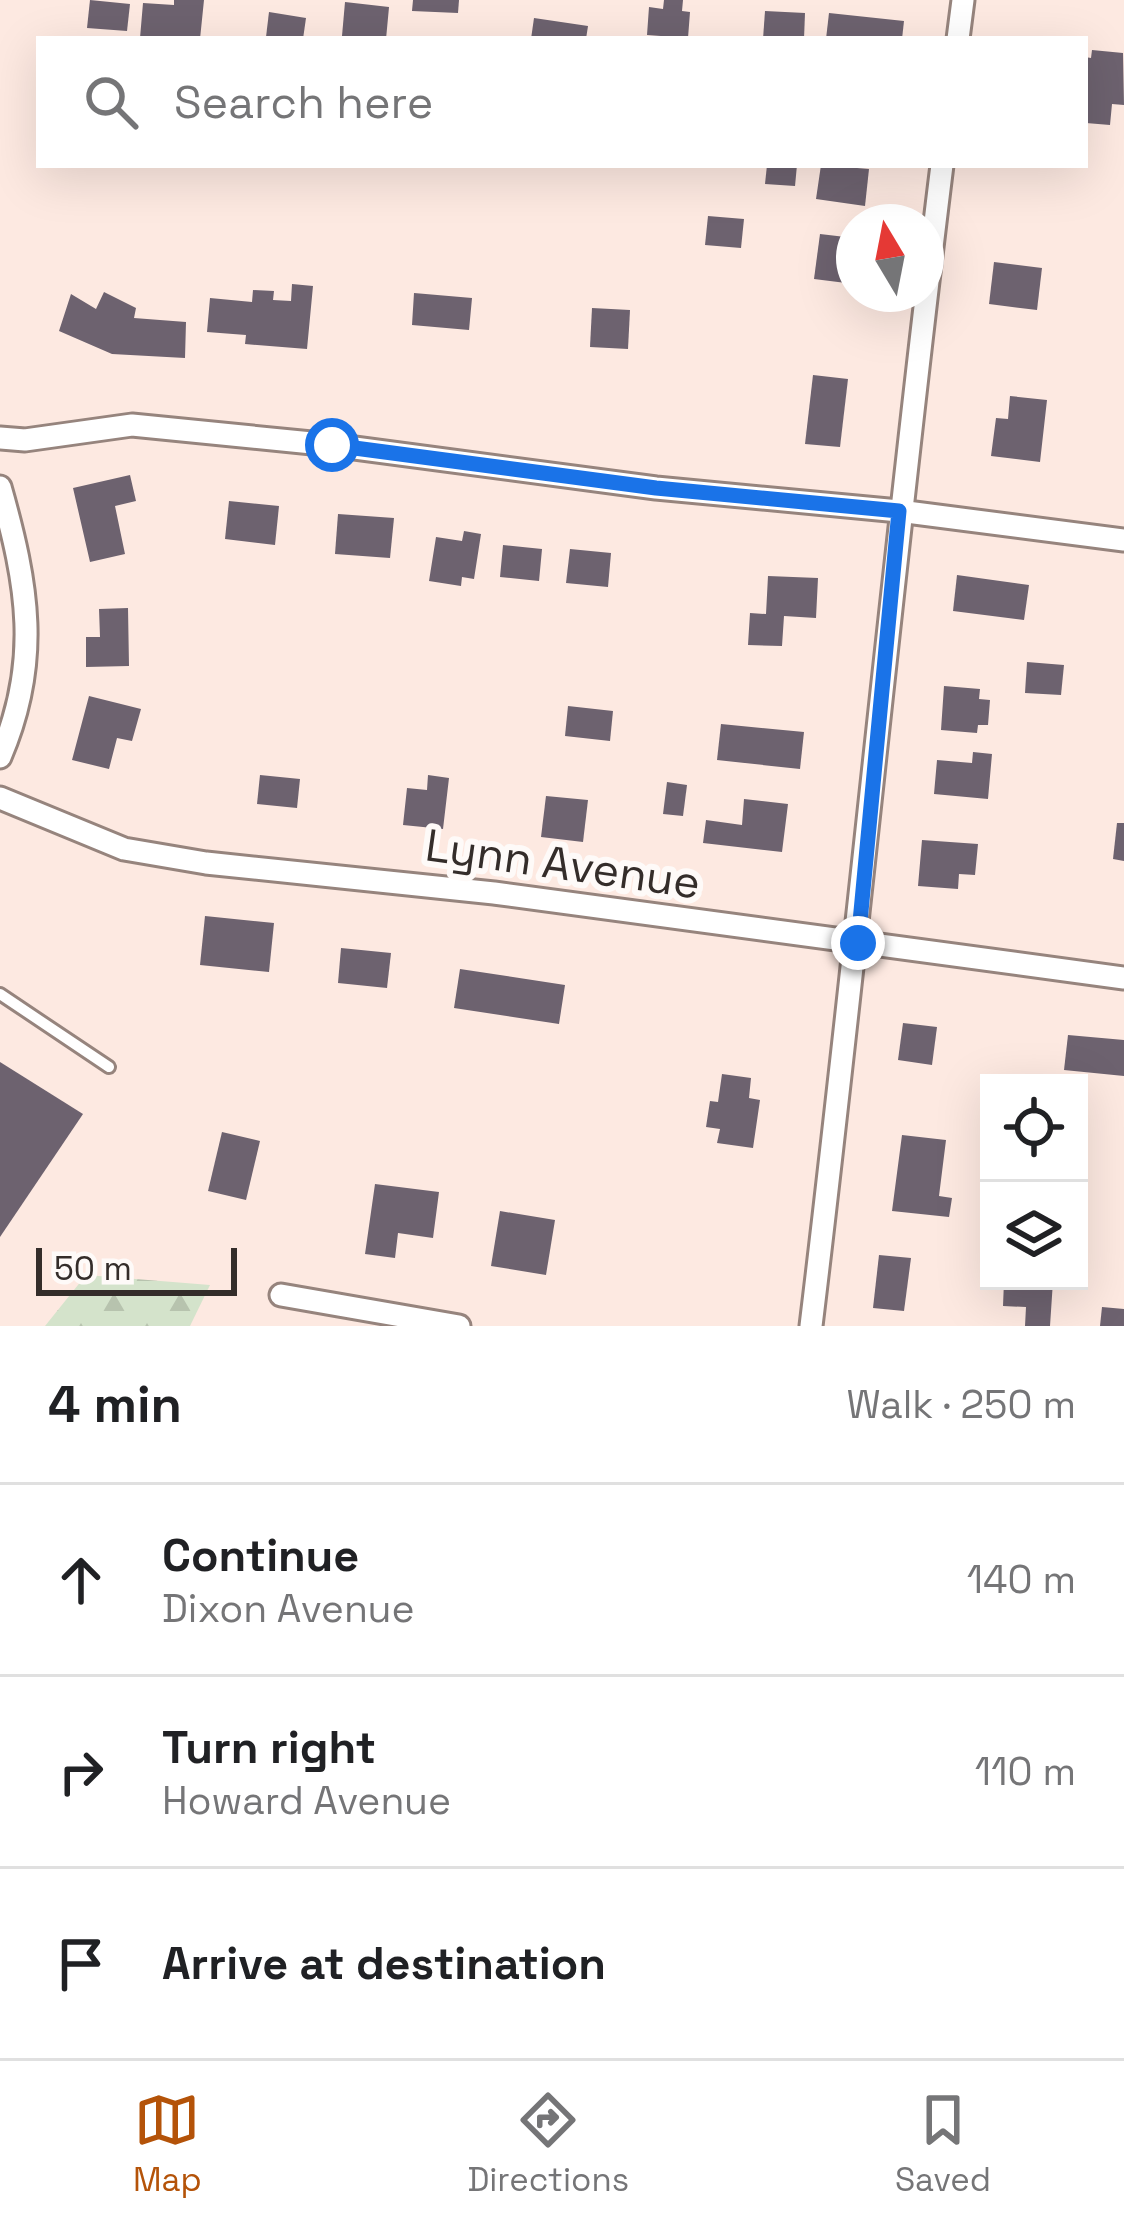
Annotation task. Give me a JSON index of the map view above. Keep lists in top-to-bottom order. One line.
{"streets":{"street":["Lynn Avenue"]},"scale_bar":"50 m","north":"top","page":{"search":"Search here","scale":"50 m","heading":["4 min","Walk · 250 m"],"list":[["Continue","Dixon Avenue","140 m"],["Turn right","Howard Avenue","110 m"],"Arrive at destination"],"nav":["Map","Directions","Saved"]}}
